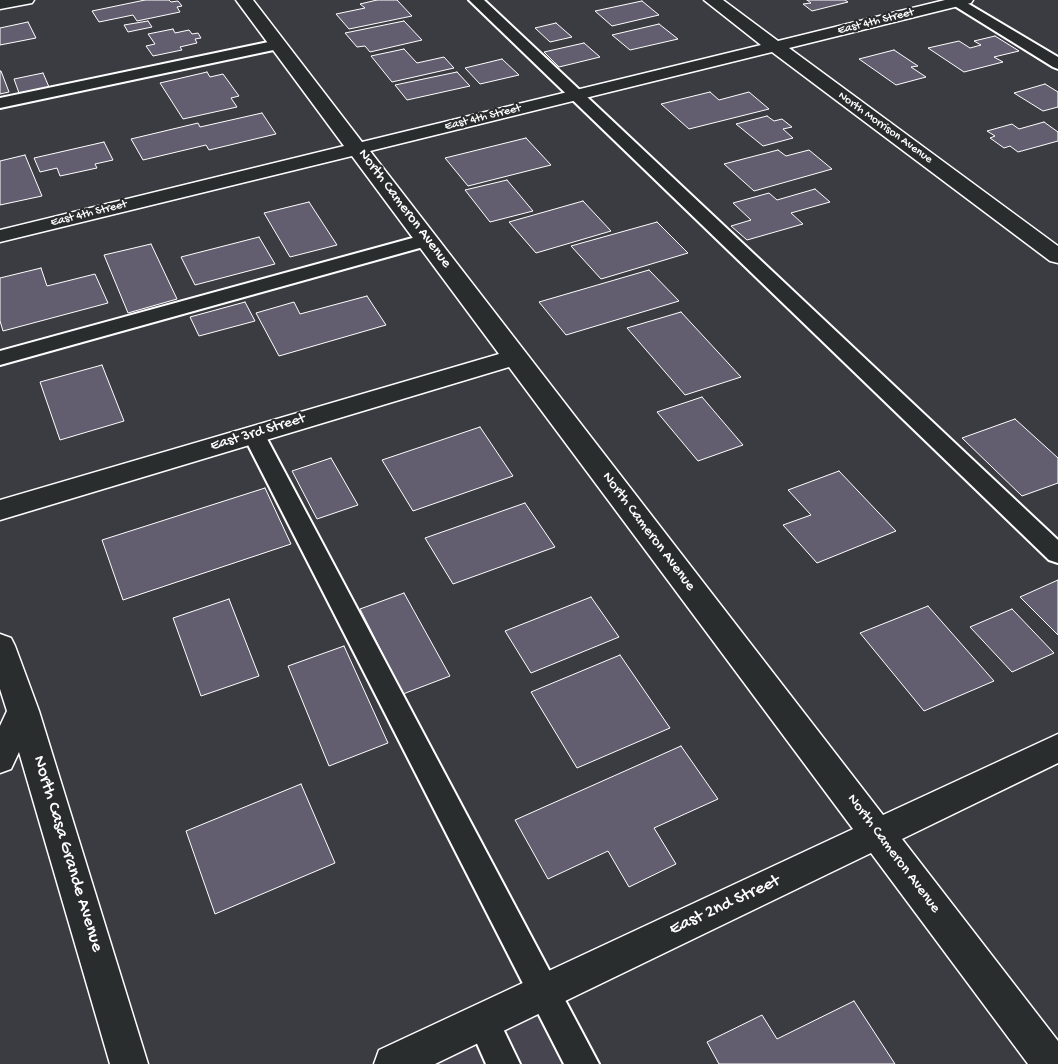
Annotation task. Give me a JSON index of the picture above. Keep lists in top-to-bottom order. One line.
{"streets":{"street":["East 4th Street","North Morrison Avenue","North Cameron Avenue","East 3rd Street","North Casa Grande Avenue","East 2nd Street"]},"crossings":[["East 4th Street","North Morrison Avenue"],["East 4th Street","North Cameron Avenue"],["North Cameron Avenue","East 3rd Street"],["North Cameron Avenue","East 2nd Street"]]}
